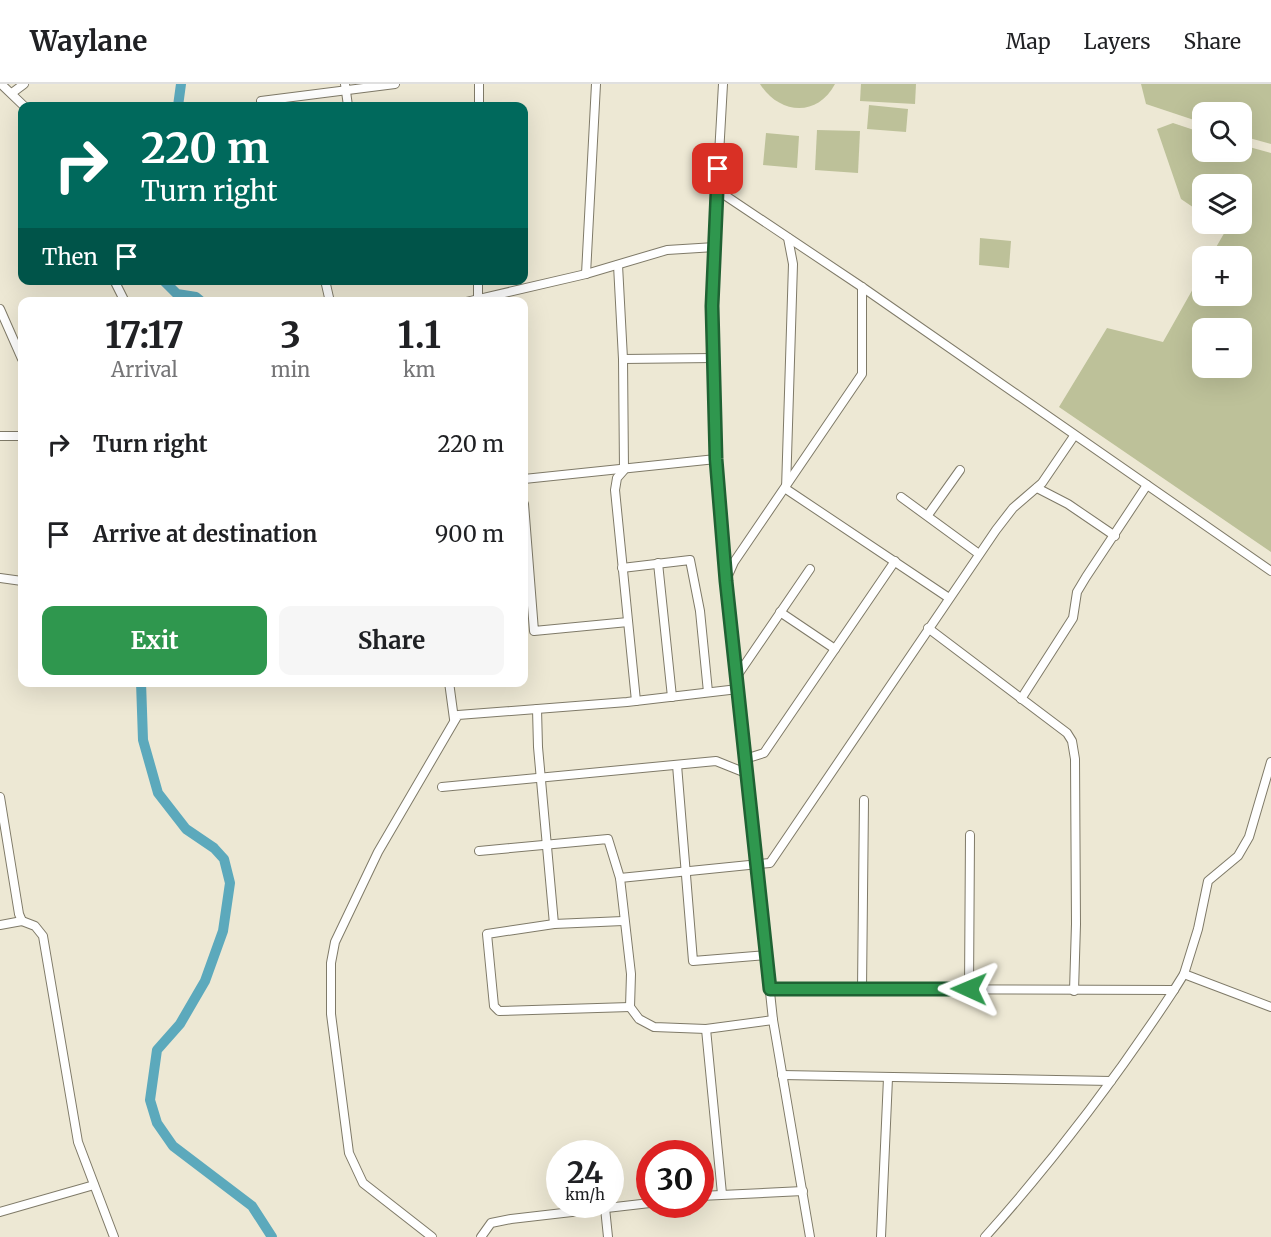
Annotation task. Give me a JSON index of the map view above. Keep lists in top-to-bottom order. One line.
{"page":{"header":"Waylane","nav":["Map","Layers","Share"],"map_buttons":["+","−"],"turn":["220 m","Turn right"],"then":"Then","eta":["17:17","Arrival","3","min","1.1","km"],"list":[{"name":"Turn right","value":"220 m"},{"name":"Arrive at destination","value":"900 m"}],"buttons":["Exit","Share"],"speed":"24 km/h","limit":"30"}}
